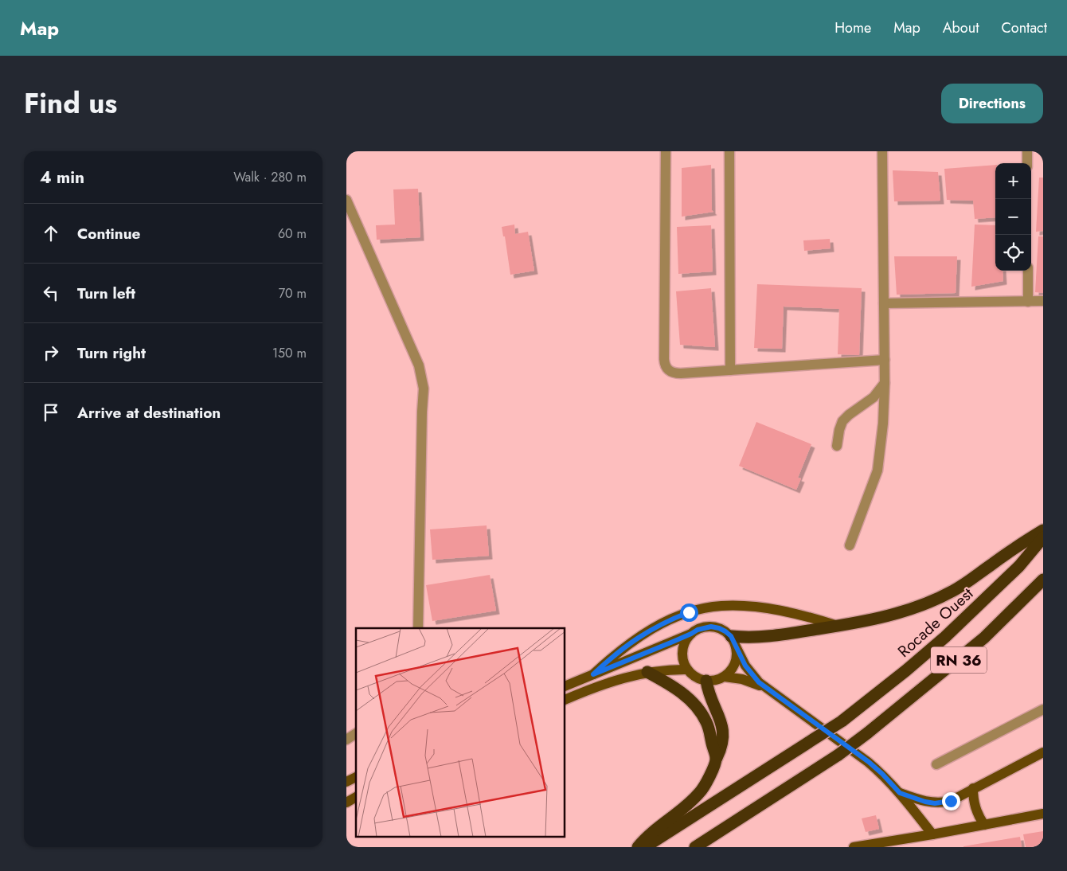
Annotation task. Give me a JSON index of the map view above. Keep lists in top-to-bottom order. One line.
{"streets":{"highway":["Rocade Ouest","RN 36"]},"page":{"header":"Map","nav":["Home","Map","About","Contact"],"title":"Find us","buttons":"Directions","heading":["4 min","Walk · 280 m"],"map_buttons":["+","−"],"list":[["Continue","60 m"],["Turn left","70 m"],["Turn right","150 m"],"Arrive at destination"]}}
